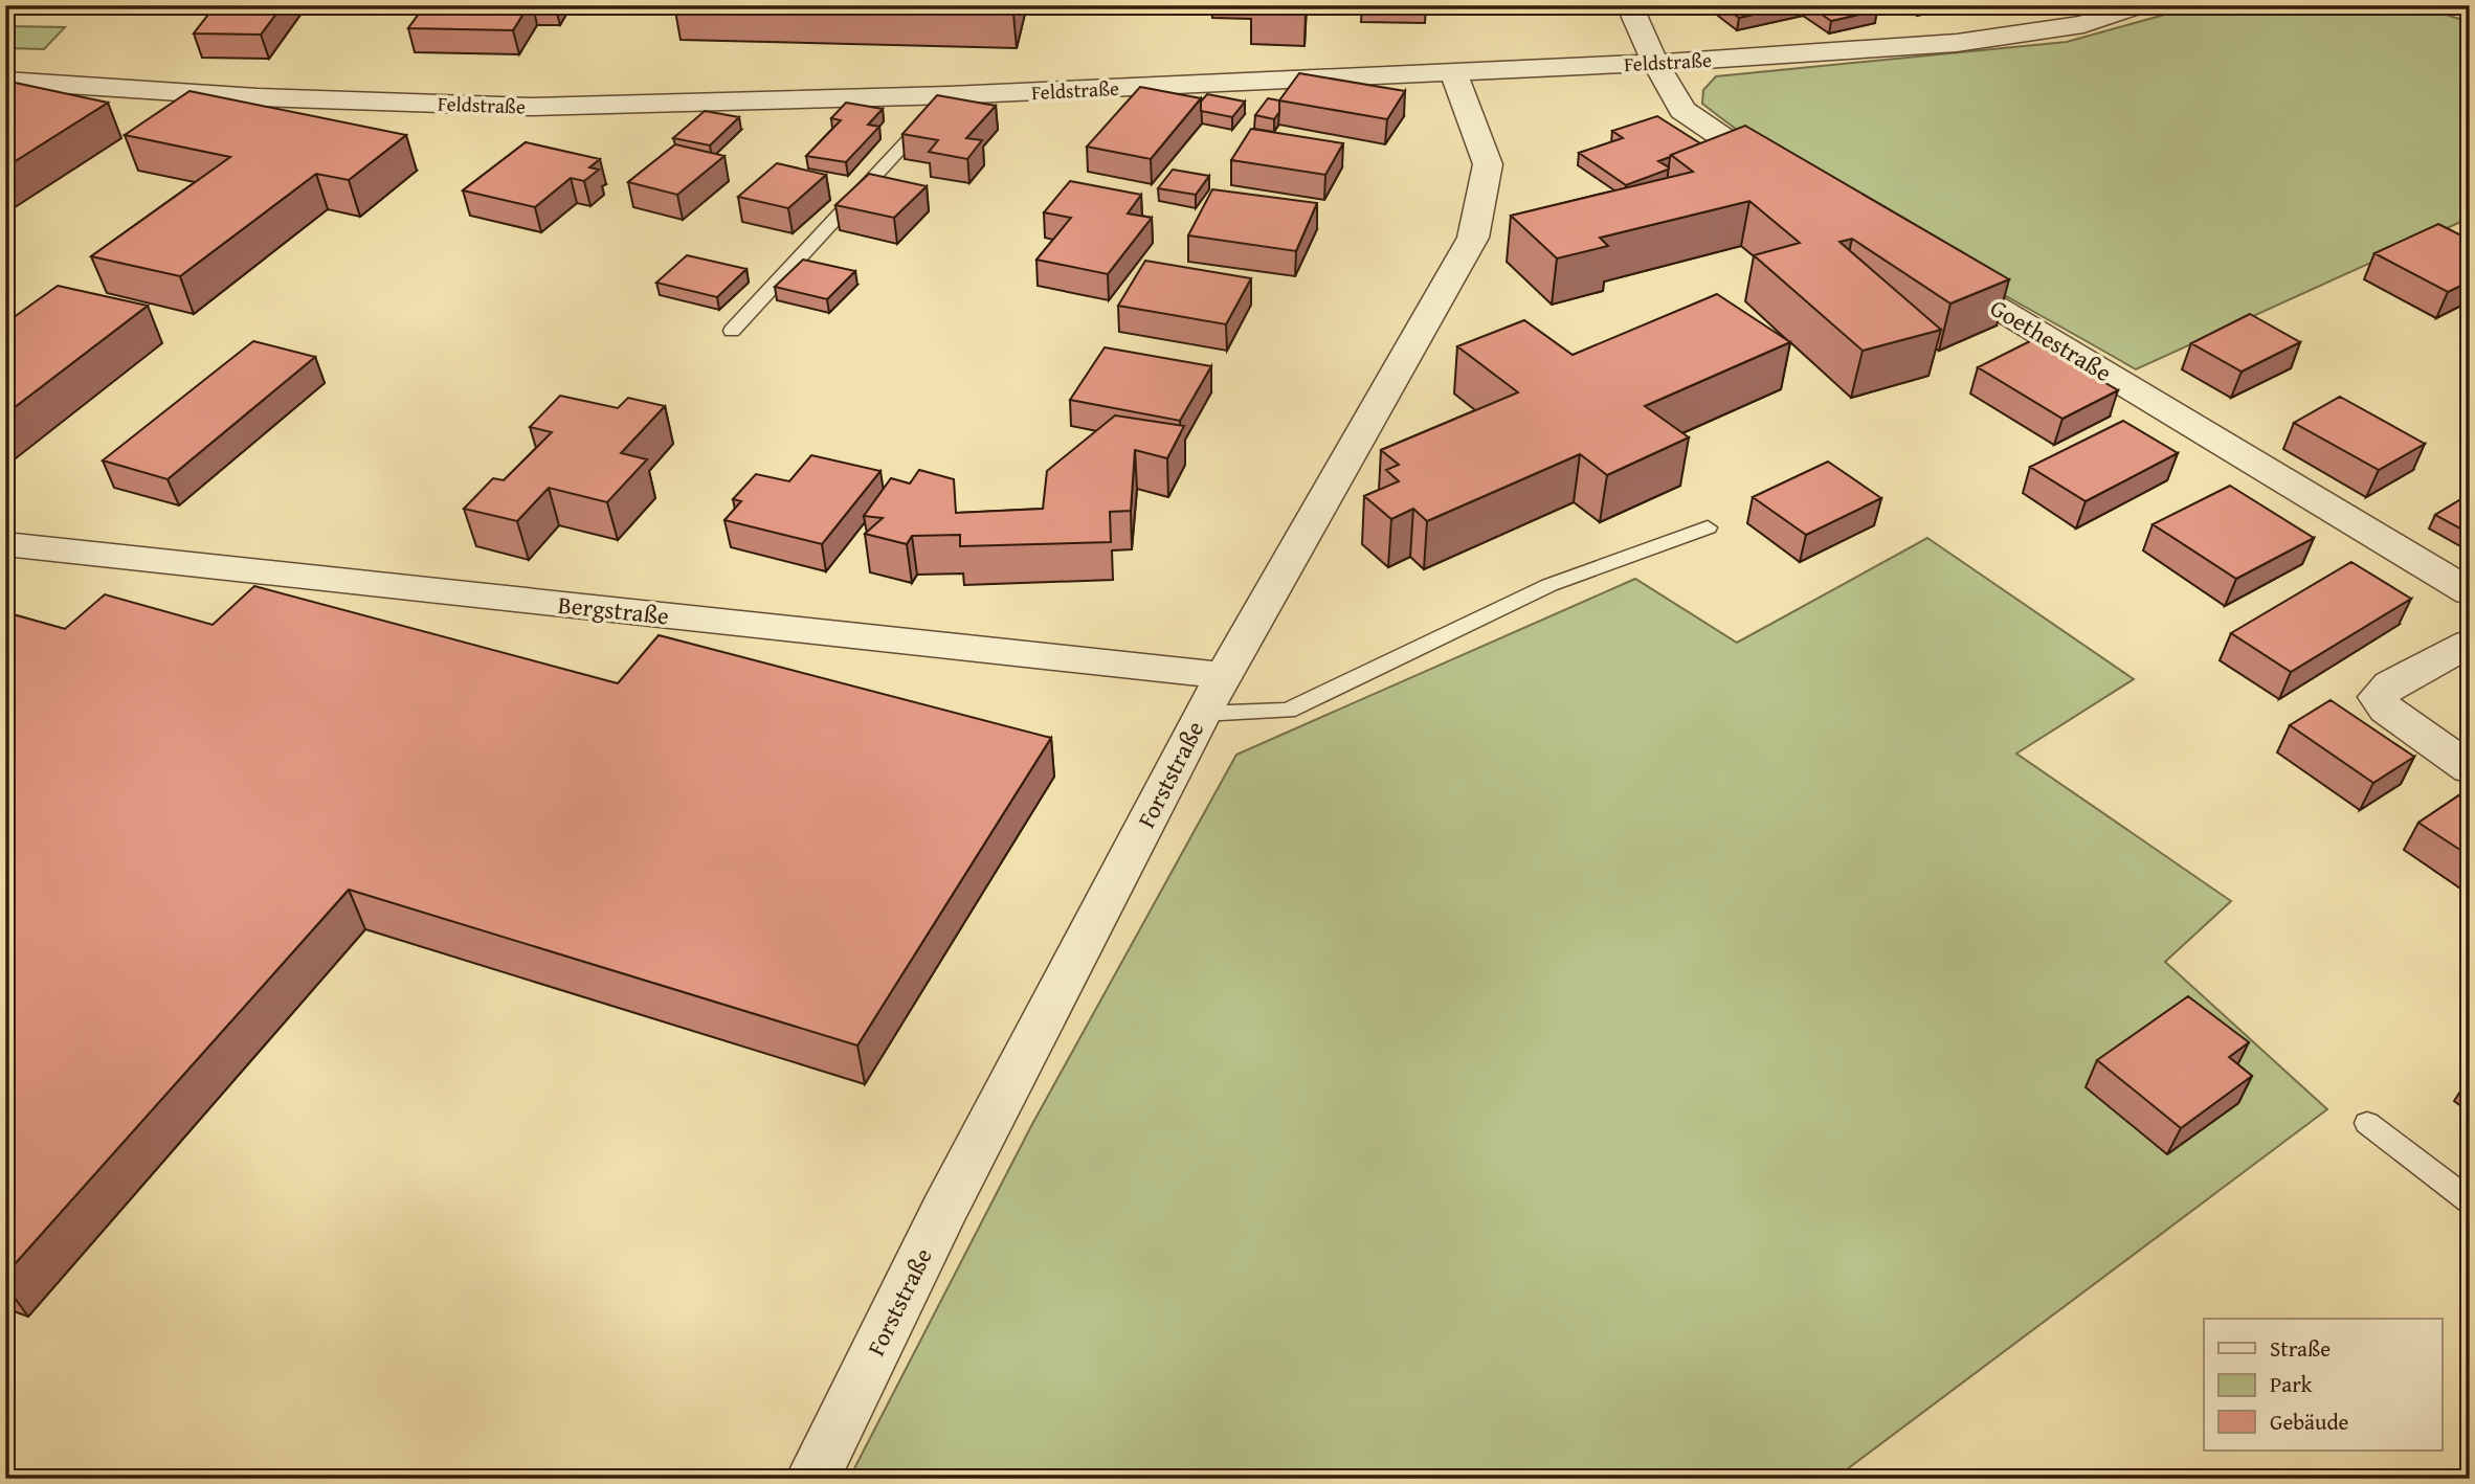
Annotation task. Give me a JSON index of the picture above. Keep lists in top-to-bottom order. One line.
{"streets":{"street":["Feldstraße","Goethestraße","Bergstraße","Forststraße"]},"crossings":[["Feldstraße","Forststraße"],["Bergstraße","Forststraße"]],"legend":["Straße","Park","Gebäude"]}
